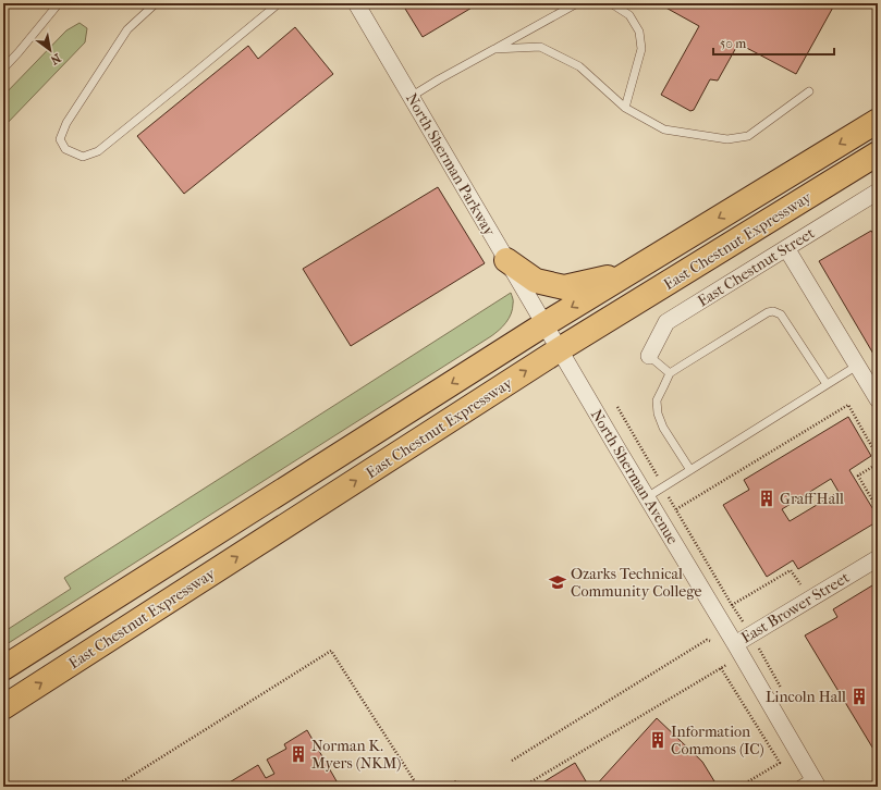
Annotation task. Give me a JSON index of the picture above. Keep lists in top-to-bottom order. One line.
{"streets":{"main road":["East Chestnut Expressway"],"street":["North Sherman Parkway","East Chestnut Street","North Sherman Avenue","East Brower Street"]},"crossings":[["North Sherman Parkway","East Chestnut Expressway"],["North Sherman Parkway","North Sherman Avenue"],["East Chestnut Expressway","North Sherman Avenue"],["North Sherman Avenue","East Brower Street"]],"places":{"building":["Graff Hall","Lincoln Hall","Information Commons (IC)","Norman K. Myers (NKM)"],"school or university":["Ozarks Technical Community College"]},"scale_bar":"50 m","north":"bottom right"}
